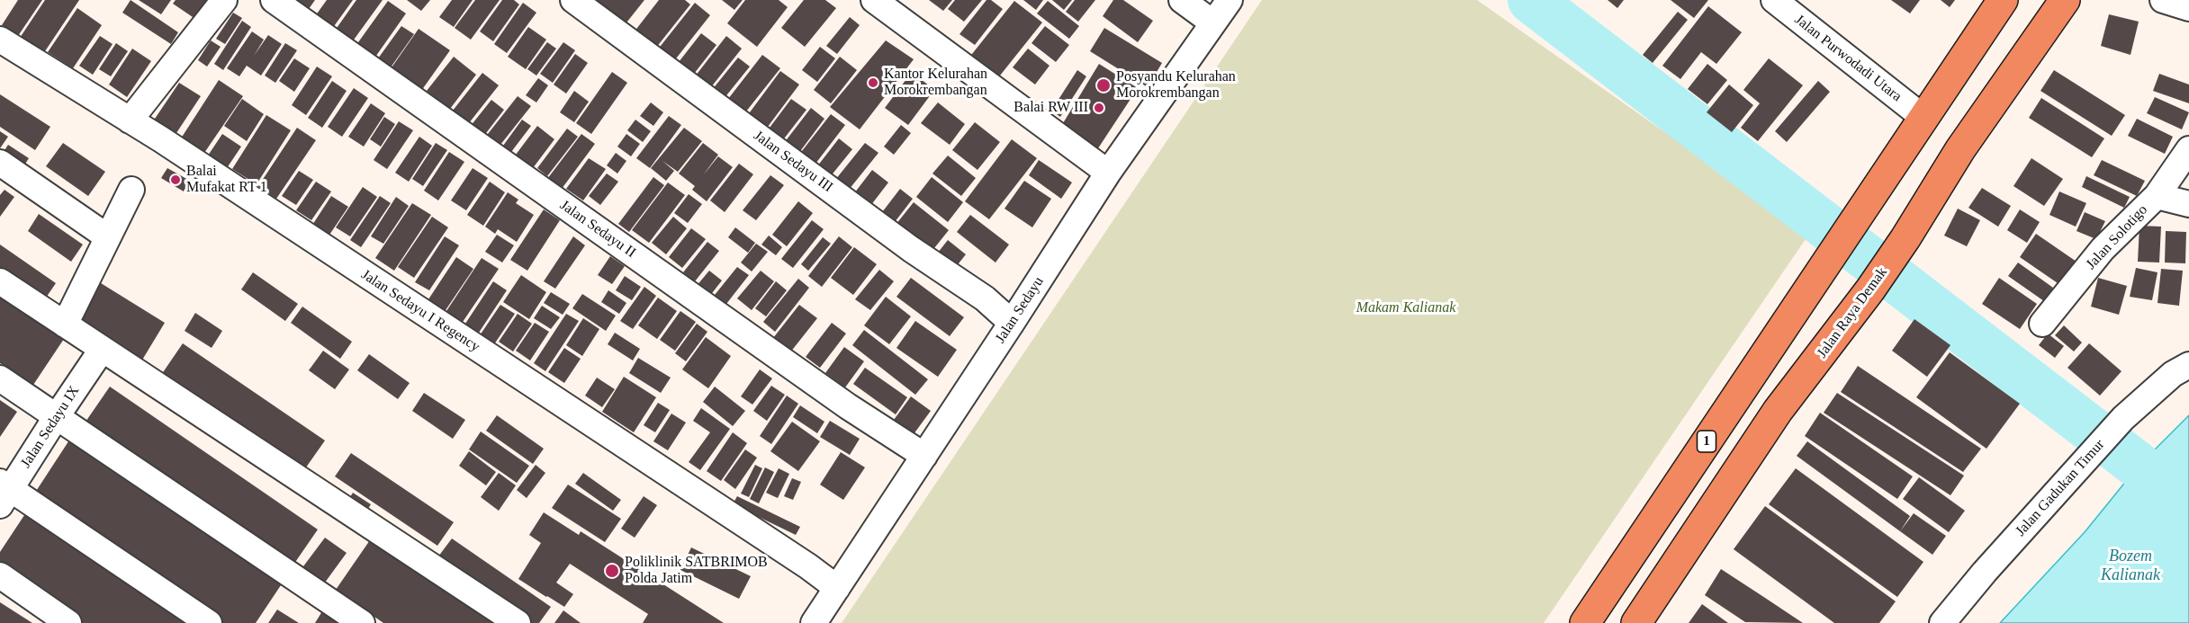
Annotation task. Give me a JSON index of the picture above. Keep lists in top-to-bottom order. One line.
{"streets":{"highway":["Jalan Raya Demak","1"],"street":["Jalan Purwodadi Utara","Jalan Sedayu III","Jalan Sedayu II","Jalan Solotigo","Jalan Sedayu","Jalan Sedayu I Regency","Jalan Sedayu IX","Jalan Gadukan Timur"]},"crossings":[["Jalan Purwodadi Utara","1"],["Jalan Sedayu III","Jalan Sedayu"],["Jalan Sedayu II","Jalan Sedayu"],["Jalan Sedayu","Jalan Sedayu I Regency"]],"water":["Bozem Kalianak"],"parks":["Makam Kalianak"],"places":["Kantor Kelurahan Morokrembangan","Posyandu Kelurahan Morokrembangan","Balai RW III","Balai Mufakat RT 1","Poliklinik SATBRIMOB Polda Jatim"]}
